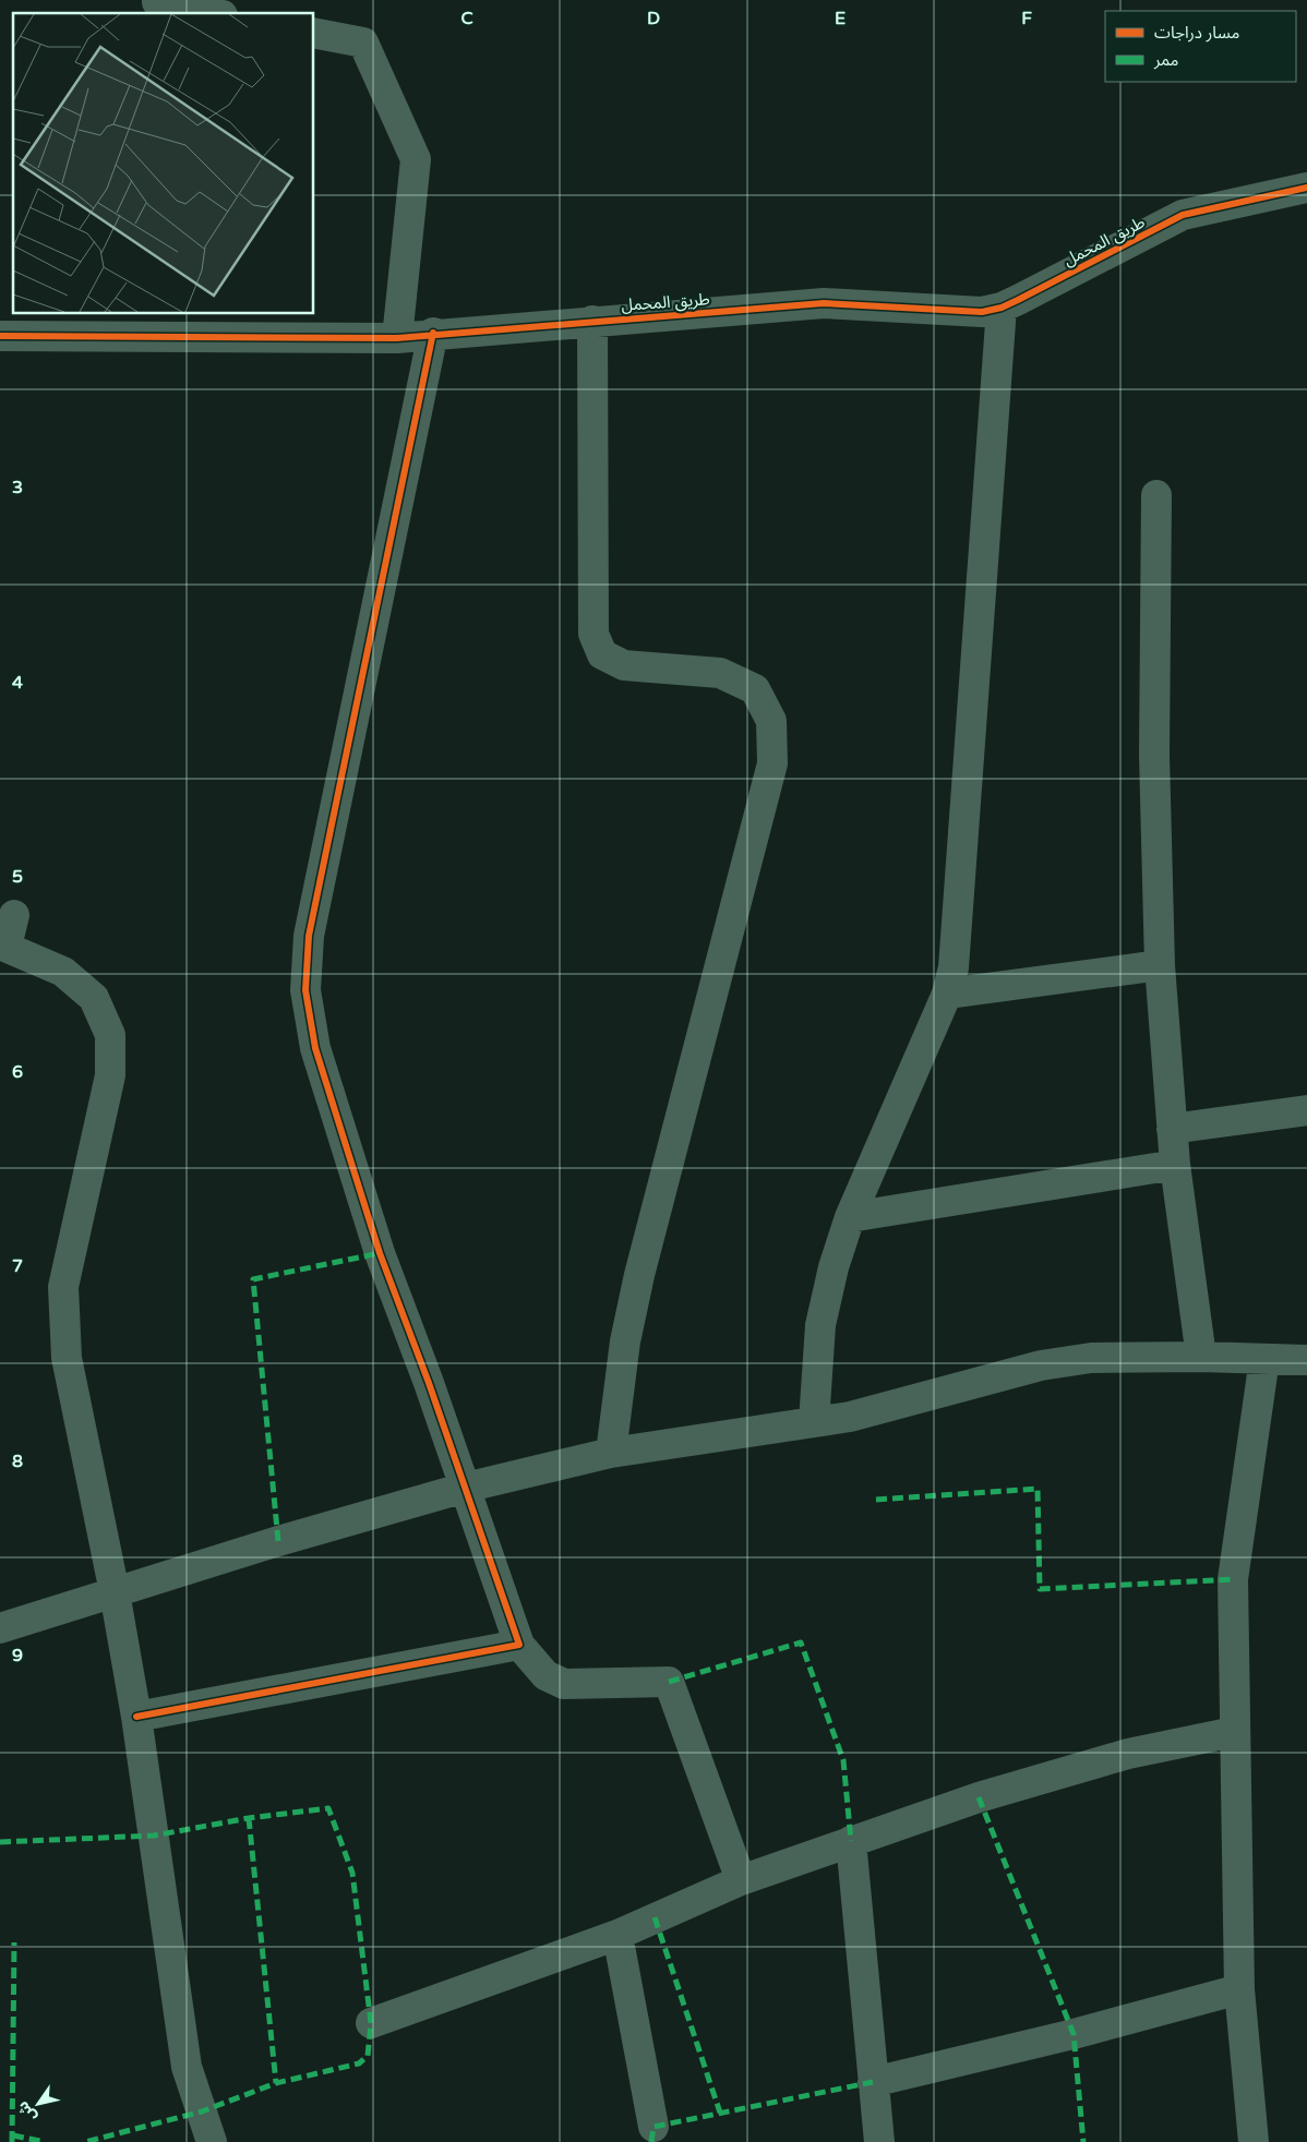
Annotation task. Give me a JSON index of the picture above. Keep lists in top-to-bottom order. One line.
{"streets":{"street":["طريق المحمل"]},"legend":["مسار دراجات","ممر"],"north":"bottom left","grid":{"columns":["C","D","E","F"],"rows":["3","4","5","6","7","8","9"]}}
